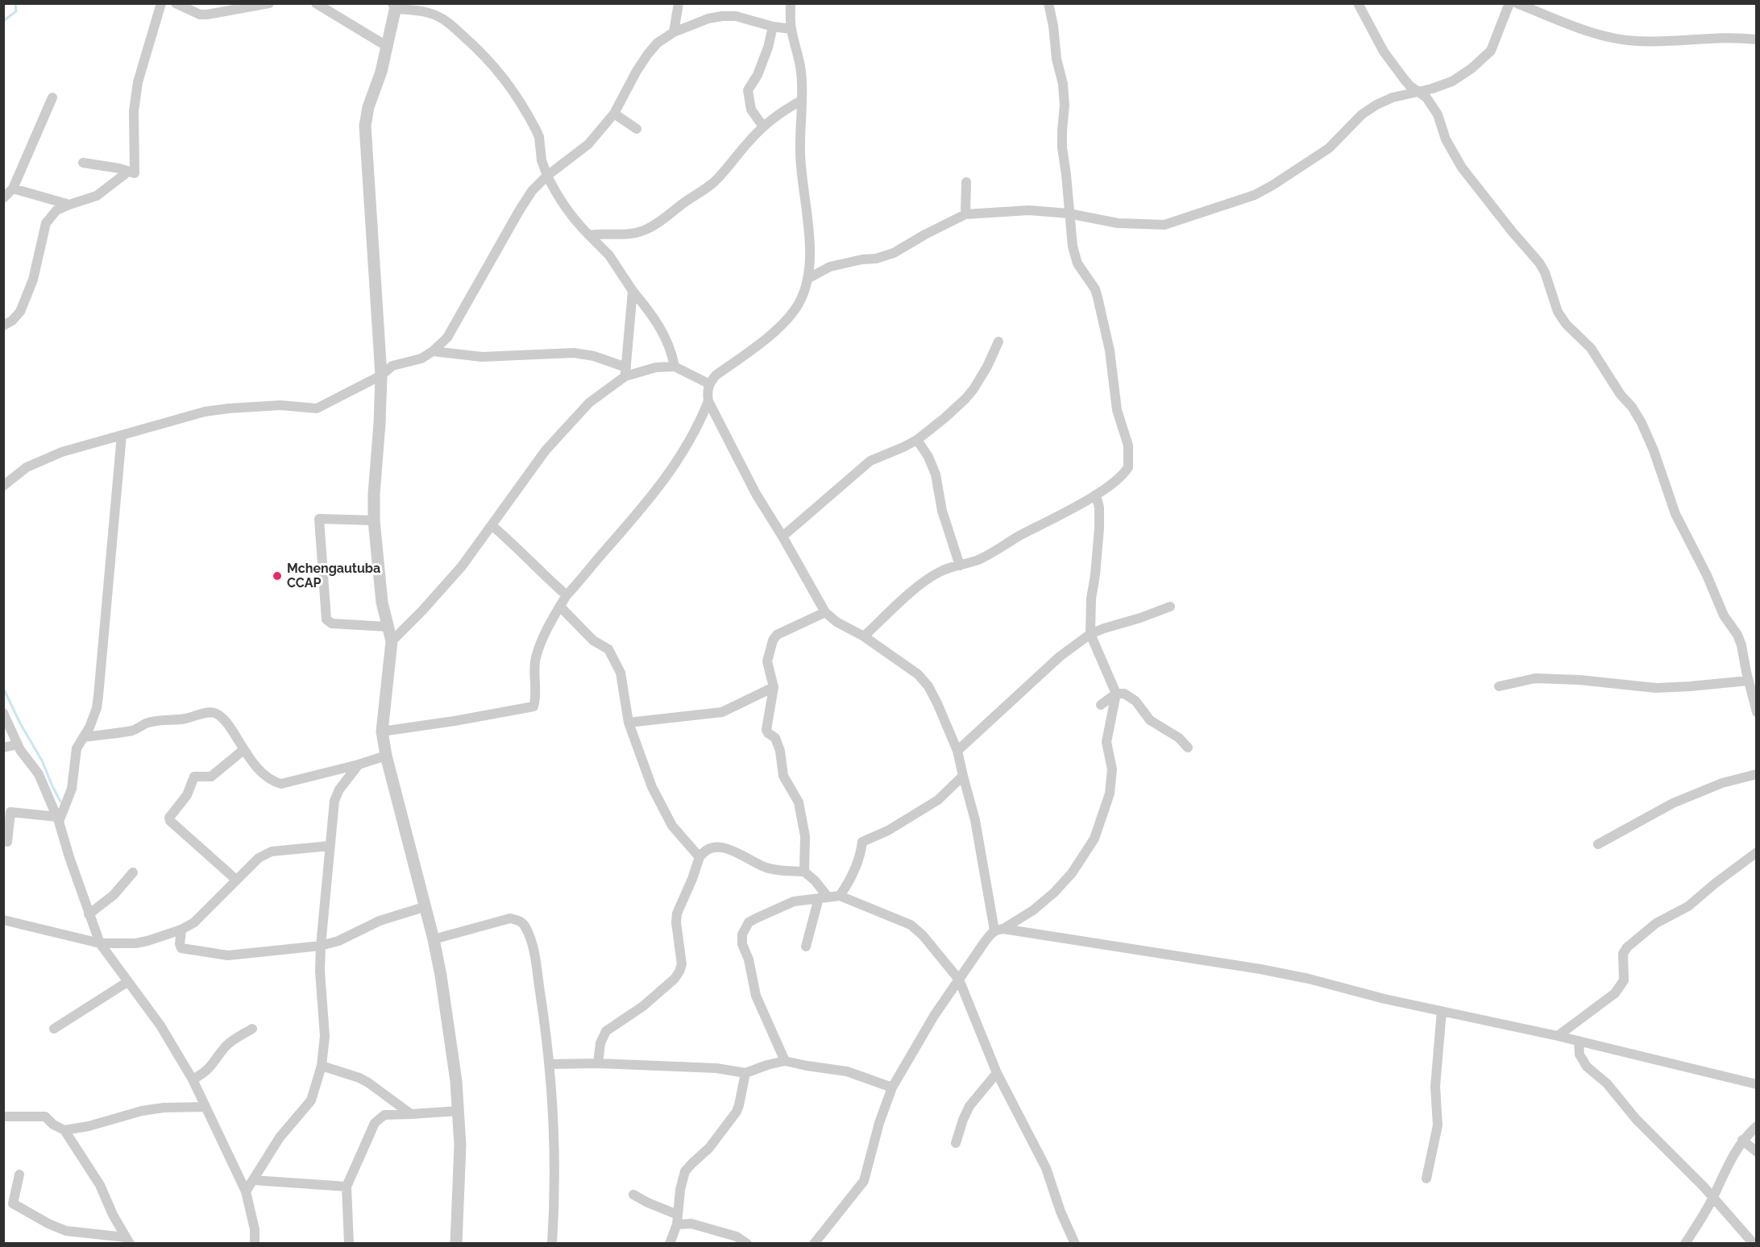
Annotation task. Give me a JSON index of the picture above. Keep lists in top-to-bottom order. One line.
{"places":["Mchengautuba CCAP"]}
